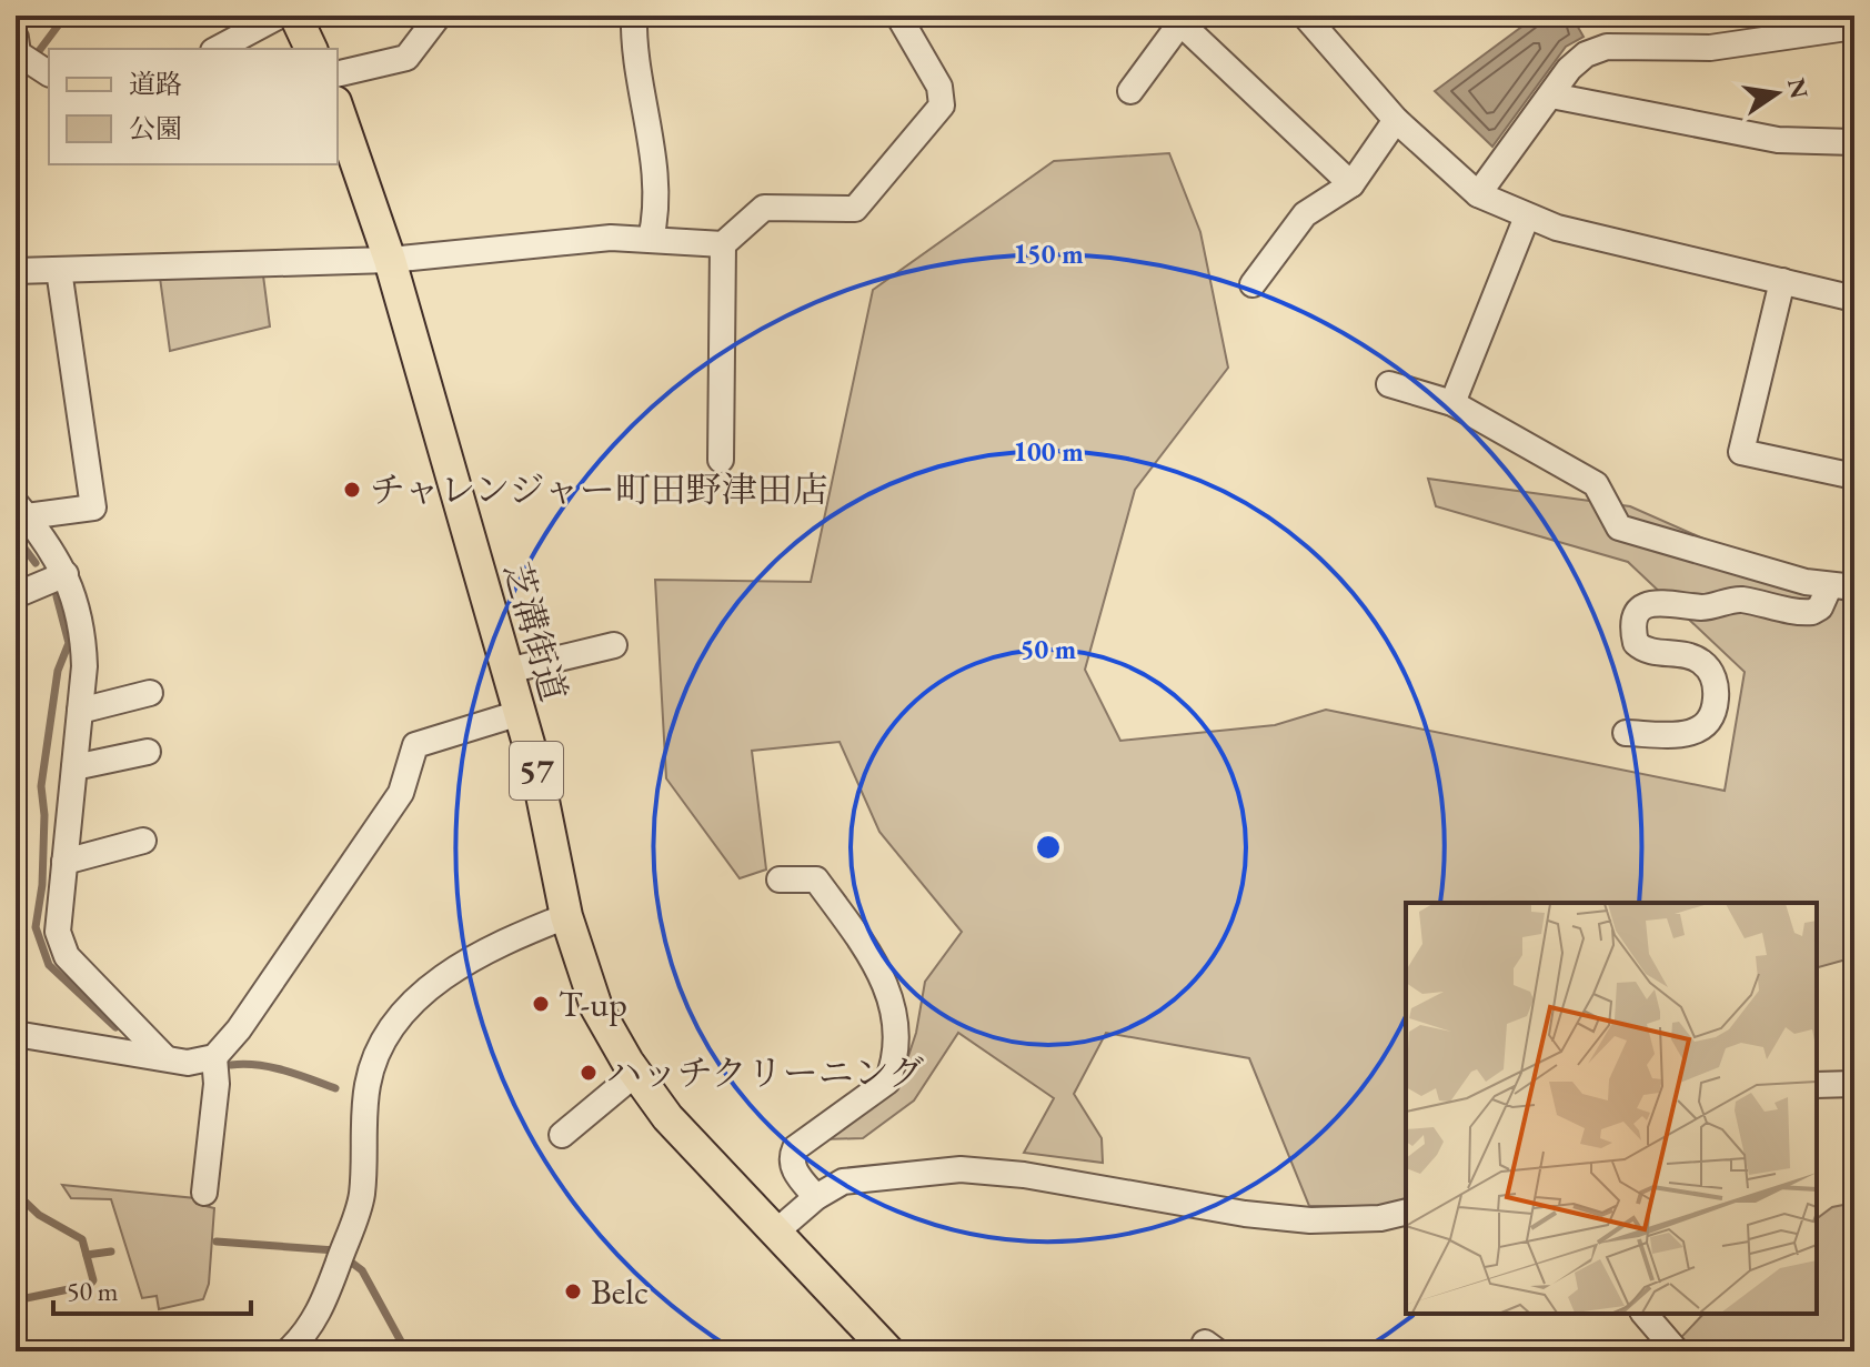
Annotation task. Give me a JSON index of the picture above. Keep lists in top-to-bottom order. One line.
{"streets":{"main road":["芝溝街道","57"]},"places":["チャレンジャー町田野津田店","T-up","ハッチクリーニング","Belc"],"legend":["道路","公園"],"scale_bar":"50 m","north":"right","rings":["150 m","100 m","50 m"]}
